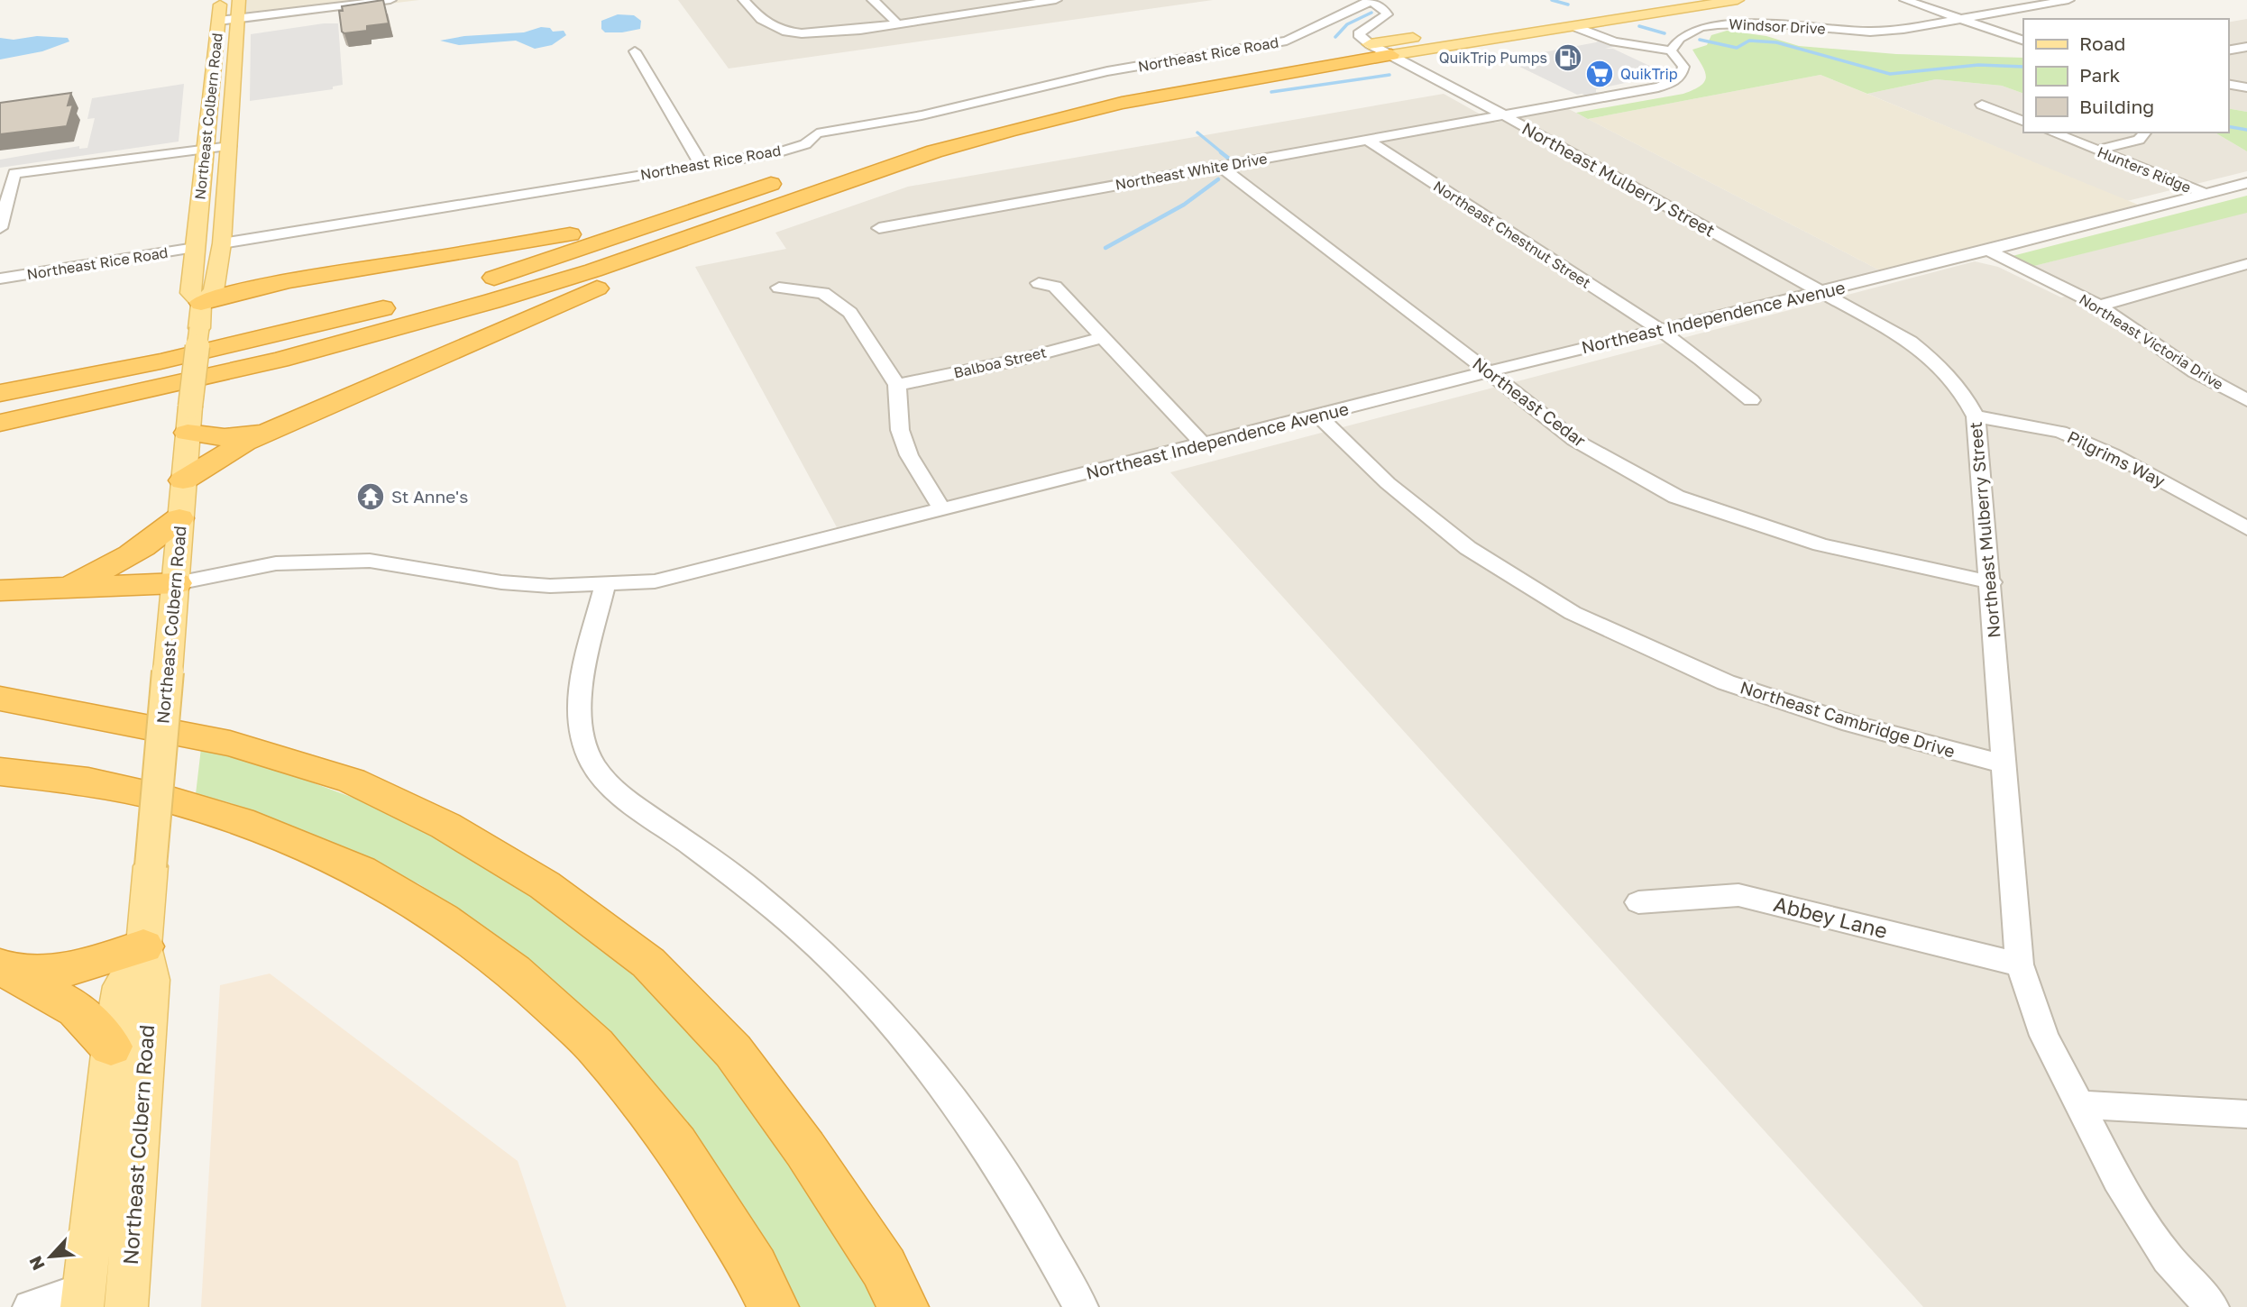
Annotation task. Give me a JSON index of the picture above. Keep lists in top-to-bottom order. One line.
{"streets":{"main road":["Northeast Colbern Road"],"street":["Windsor Drive","Northeast Rice Road","Hunters Ridge","Northeast White Drive","Northeast Mulberry Street","Northeast Chestnut Street","Northeast Independence Avenue","Northeast Victoria Drive","Balboa Street","Northeast Cedar","Pilgrims Way","Northeast Cambridge Drive","Abbey Lane"]},"crossings":[["Northeast Rice Road","Northeast Colbern Road"],["Northeast Colbern Road","Northeast Independence Avenue"],["Hunters Ridge","Northeast Independence Avenue"],["Northeast White Drive","Northeast Mulberry Street"],["Northeast White Drive","Northeast Chestnut Street"],["Northeast White Drive","Northeast Cedar"],["Northeast Mulberry Street","Northeast Independence Avenue"],["Northeast Mulberry Street","Northeast Cedar"],["Northeast Mulberry Street","Pilgrims Way"],["Northeast Mulberry Street","Northeast Cambridge Drive"],["Northeast Mulberry Street","Abbey Lane"],["Northeast Chestnut Street","Northeast Independence Avenue"],["Northeast Independence Avenue","Northeast Victoria Drive"],["Northeast Independence Avenue","Northeast Cedar"],["Northeast Independence Avenue","Northeast Cambridge Drive"]],"places":{"fuel station":["QuikTrip Pumps"],"supermarket":["QuikTrip"],"temple":["St Anne's"]},"legend":["Road","Park","Building"],"north":"bottom left"}
